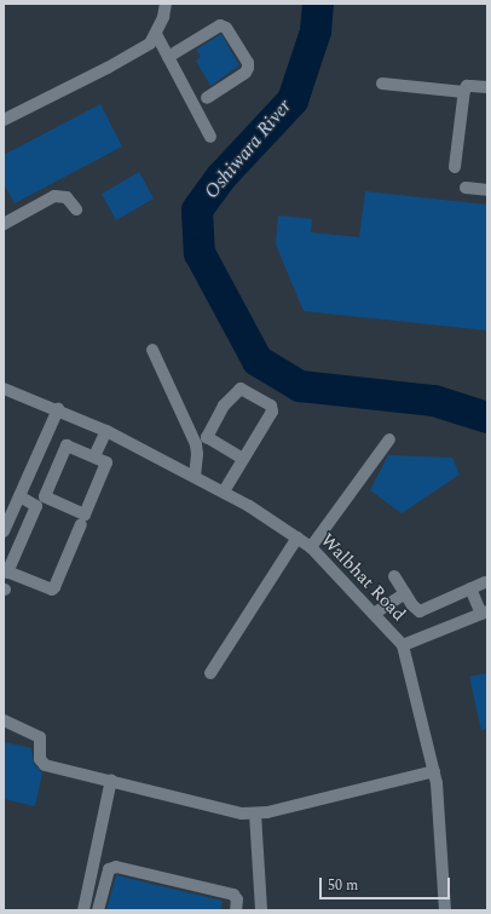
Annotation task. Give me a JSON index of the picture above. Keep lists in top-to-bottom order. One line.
{"streets":{"street":["Walbhat Road"]},"water":["Oshiwara River"],"scale_bar":"50 m"}
